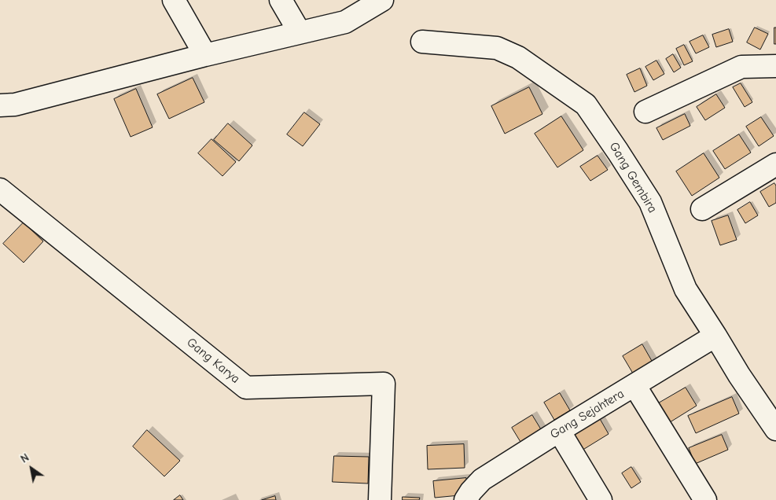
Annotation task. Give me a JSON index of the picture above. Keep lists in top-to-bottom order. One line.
{"streets":{"street":["Gang Gembira","Gang Karya","Gang Sejahtera"]},"crossings":[["Gang Gembira","Gang Sejahtera"]],"north":"top left"}
